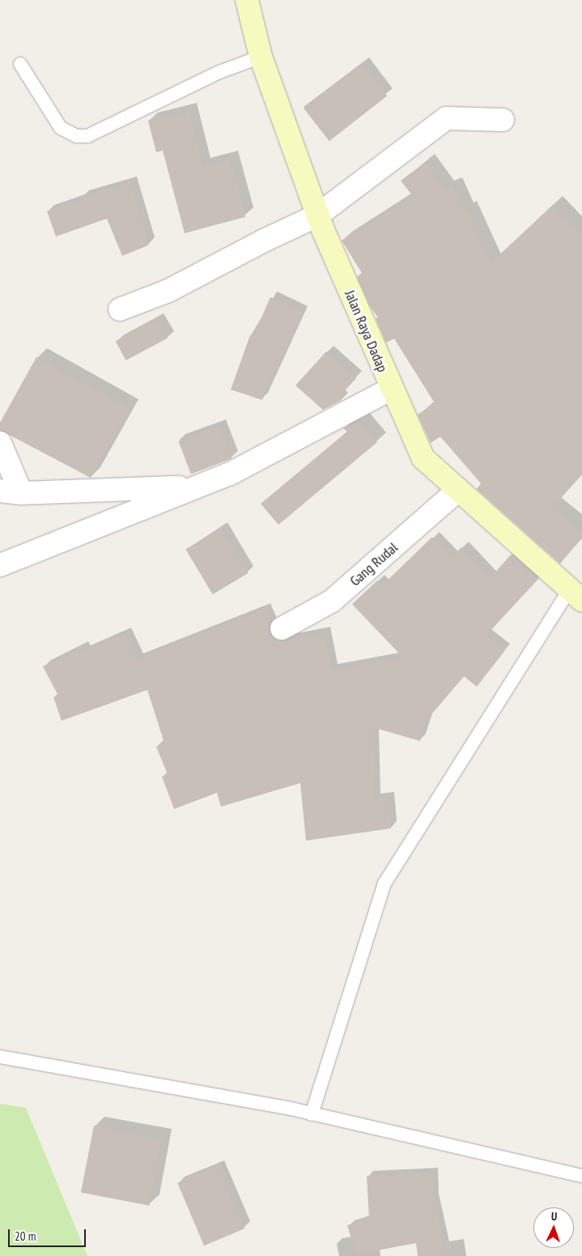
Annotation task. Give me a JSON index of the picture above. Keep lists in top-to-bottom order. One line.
{"streets":{"main road":["Jalan Raya Dadap"],"street":["Gang Rudal"]},"crossings":[["Jalan Raya Dadap","Gang Rudal"]],"scale_bar":"20 m","north":"top"}
